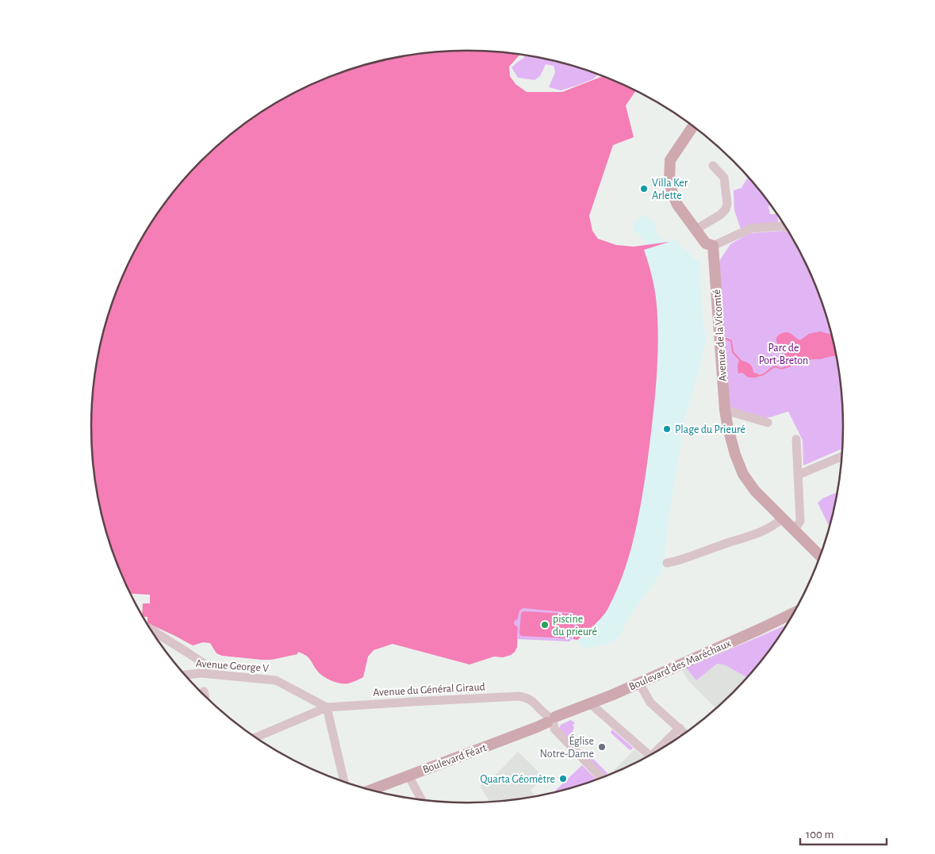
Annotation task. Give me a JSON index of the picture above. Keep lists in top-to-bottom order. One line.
{"streets":{"main road":["Avenue de la Vicomté","Boulevard des Maréchaux","Boulevard Féart"],"street":["Avenue George V","Avenue du Général Giraud"]},"crossings":[["Boulevard des Maréchaux","Avenue du Général Giraud"],["Boulevard des Maréchaux","Boulevard Féart"],["Avenue George V","Avenue du Général Giraud"],["Avenue du Général Giraud","Boulevard Féart"]],"parks":["Parc de Port-Breton"],"places":["Villa Ker Arlette","Plage du Prieuré","piscine du prieuré","Église Notre-Dame","Quarta Géomètre"],"scale_bar":"100 m"}
